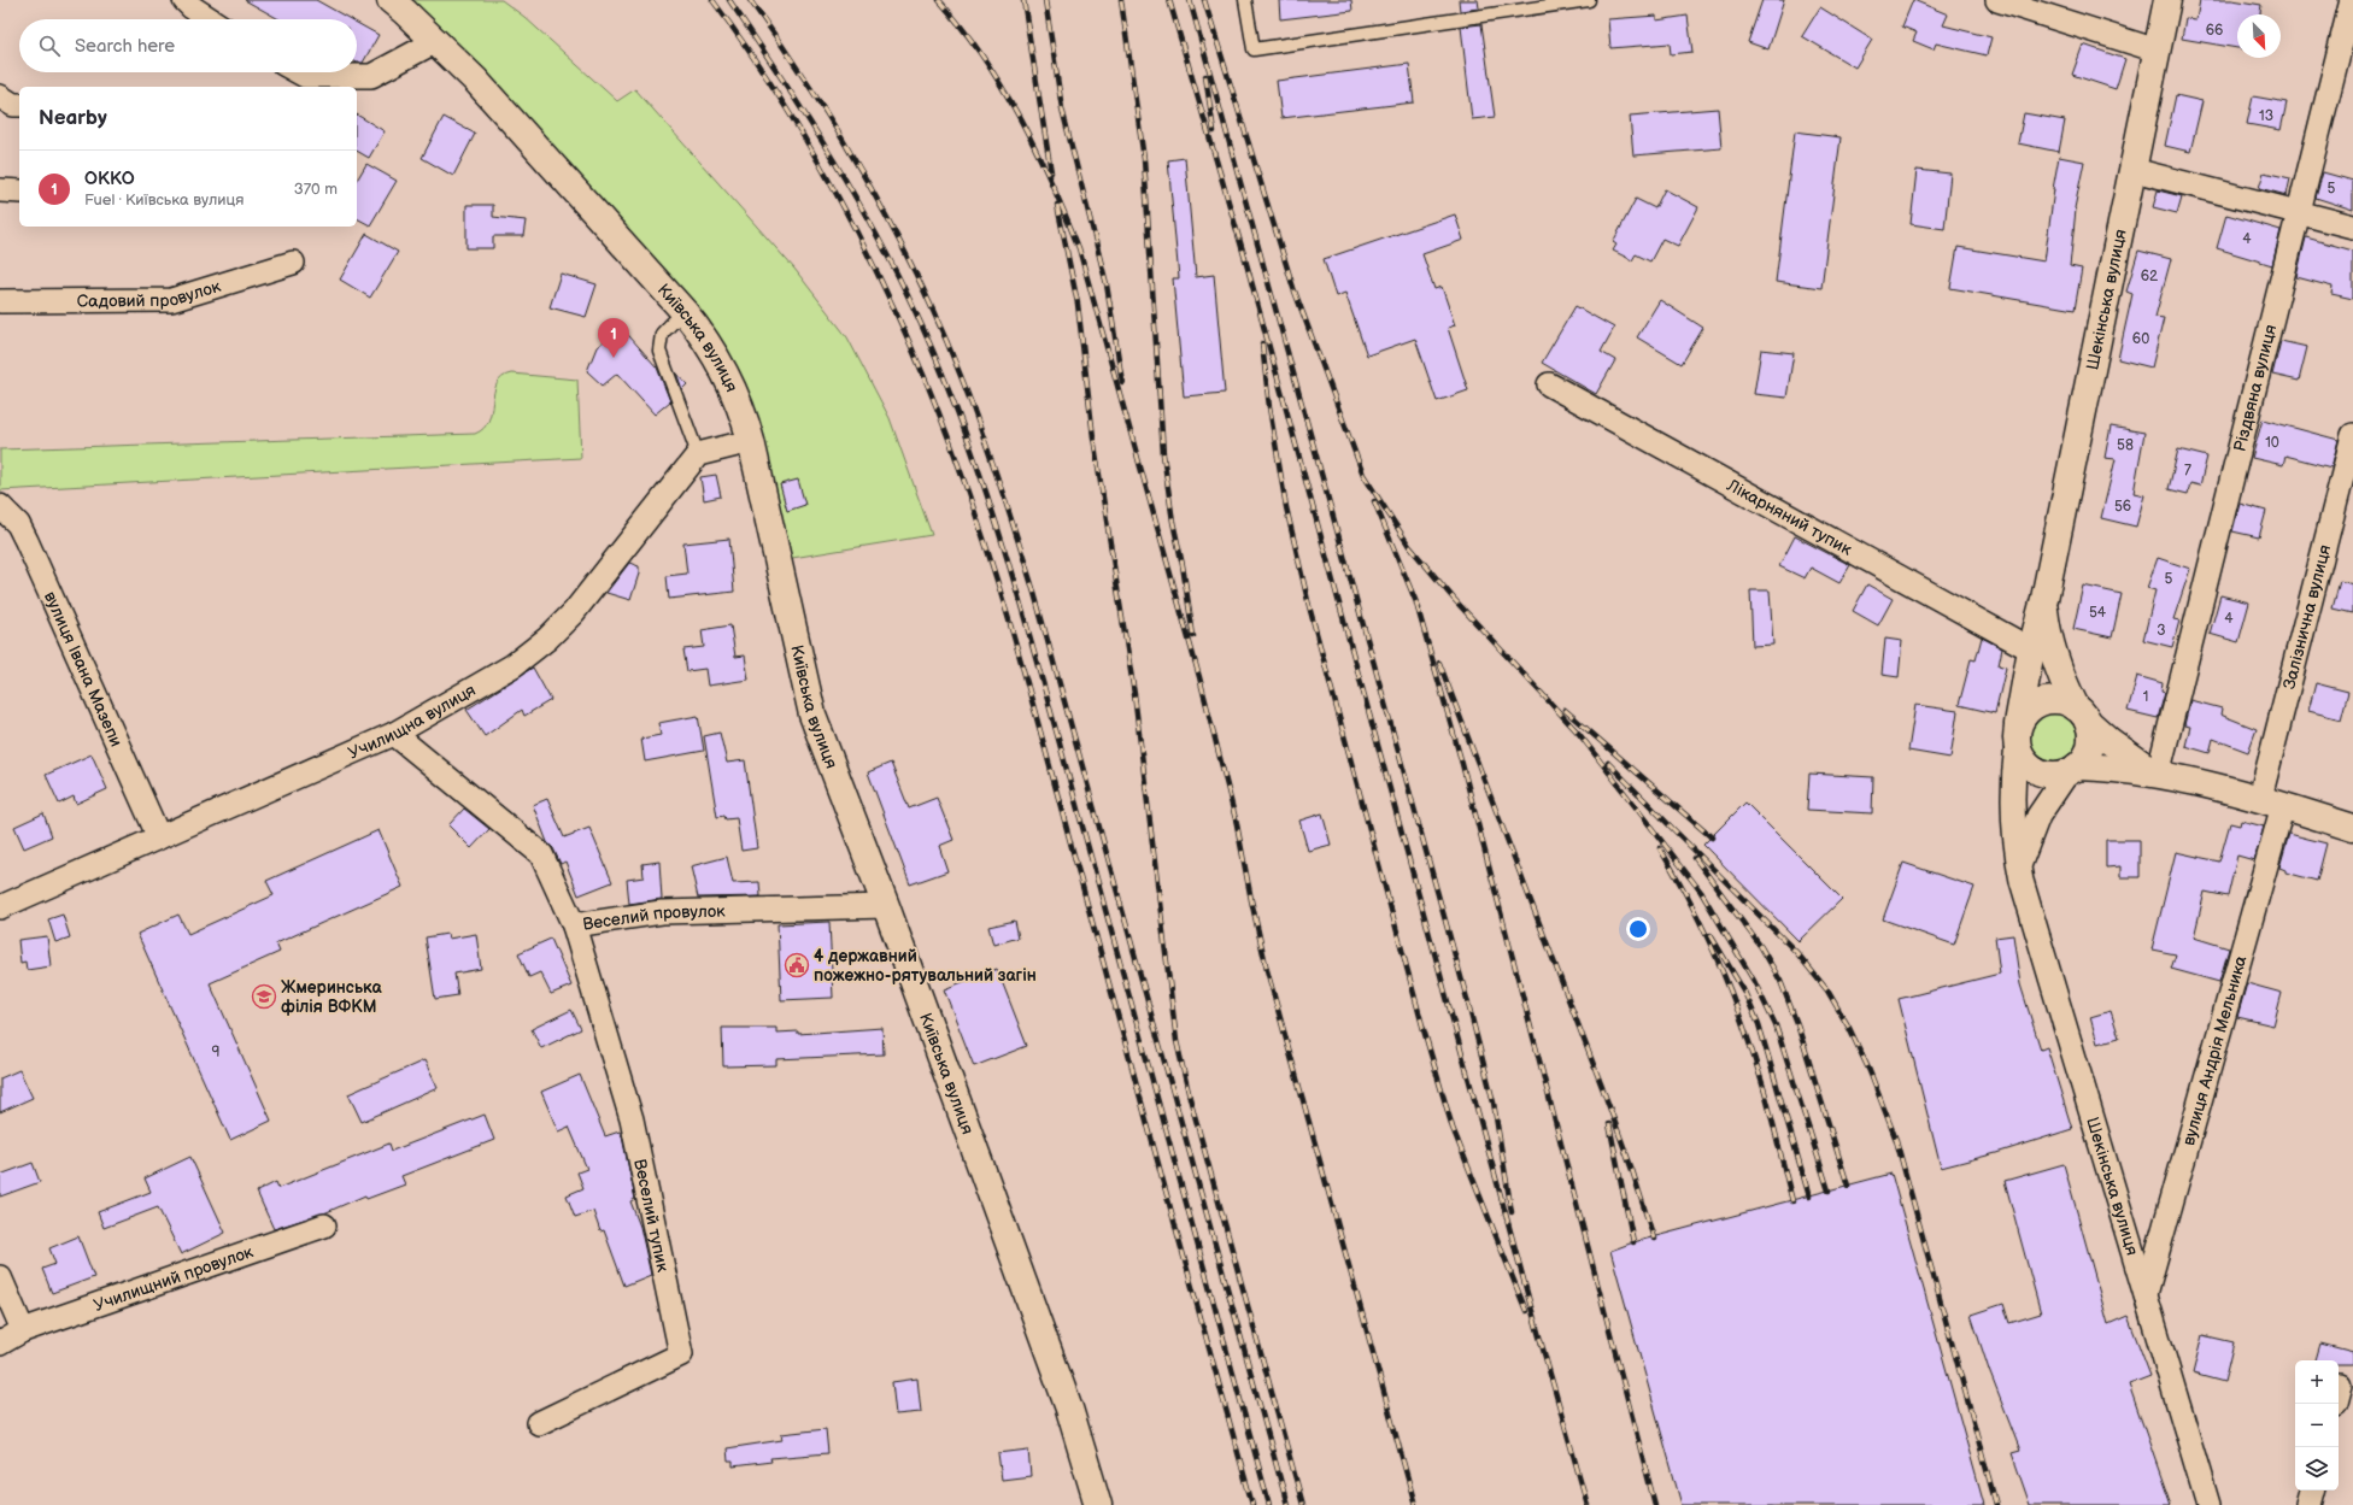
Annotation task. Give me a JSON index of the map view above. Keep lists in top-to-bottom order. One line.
{"streets":{"street":["Садовий провулок","Шекінська вулиця","Київська вулиця","Різдвяна вулиця","Лікарняний тупик","Залізнична вулиця","вулиця Івана Мазепи","Училищна вулиця","Веселий провулок","вулиця Андрія Мельника","Веселий тупик","Училищний провулок"]},"crossings":[["Шекінська вулиця","Лікарняний тупик"],["Шекінська вулиця","вулиця Андрія Мельника"],["Київська вулиця","Веселий провулок"],["Залізнична вулиця","вулиця Андрія Мельника"],["вулиця Івана Мазепи","Училищна вулиця"],["Училищна вулиця","Веселий провулок"],["Веселий провулок","Веселий тупик"]],"places":{"public building":["4 державний пожежно-рятувальний загін"],"school or university":["Жмеринська філія ВФКМ"]},"house_numbers":["66","13","5","4","62","60","10","58","7","56","5","54","4","3","1","9"],"north":"bottom right","page":{"search":"Search here","heading":"Nearby","list":[{"mark":"1","name":"ОККО","note":"Fuel · Київська вулиця","value":"370 m"}],"pins":"1","map_buttons":["+","−"]}}
